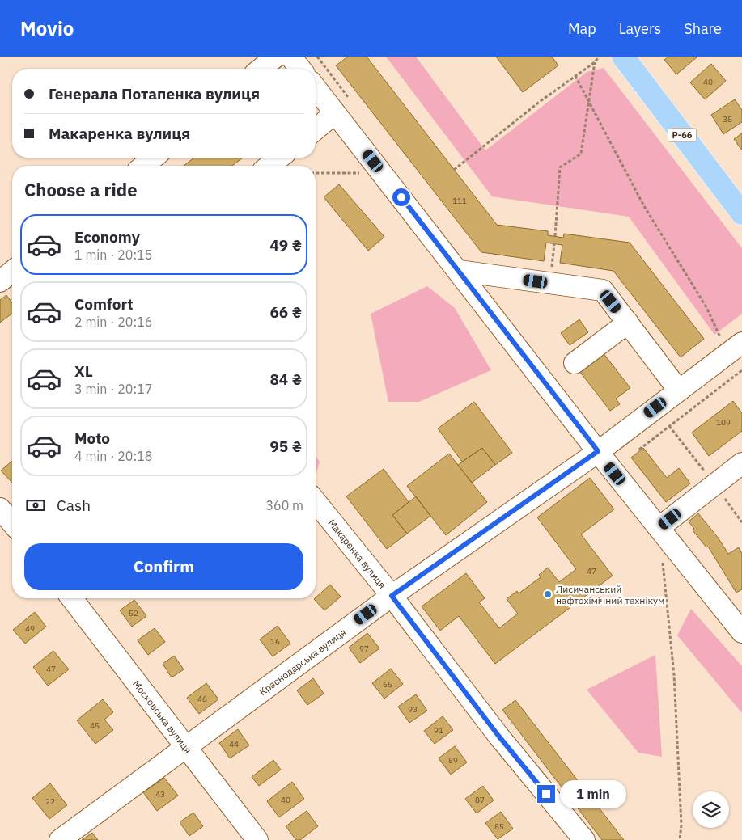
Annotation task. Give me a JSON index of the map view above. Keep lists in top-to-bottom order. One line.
{"streets":{"main road":["Р-66"],"street":["Макаренка вулиця","Краснодарська вулиця","Московська вулиця"]},"crossings":[["Макаренка вулиця","Краснодарська вулиця"],["Краснодарська вулиця","Московська вулиця"]],"places":["Лисичанський нафтохімічний технікум"],"house_numbers":["40","38","111","109","47","52","49","16","97","47","65","46","93","45","91","44","89","43","40","87","22","85"],"page":{"header":"Movio","nav":["Map","Layers","Share"],"banner":["Генерала Потапенка вулиця","Макаренка вулиця"],"heading":"Choose a ride","list":[{"name":"Economy","note":"1 min · 20:15","value":"49 ₴"},{"name":"Comfort","note":"2 min · 20:16","value":"66 ₴"},{"name":"XL","note":"3 min · 20:17","value":"84 ₴"},{"name":"Moto","note":"4 min · 20:18","value":"95 ₴"}],"pay":["Cash","360 m"],"buttons":"Confirm","bubble":"1 min"}}
